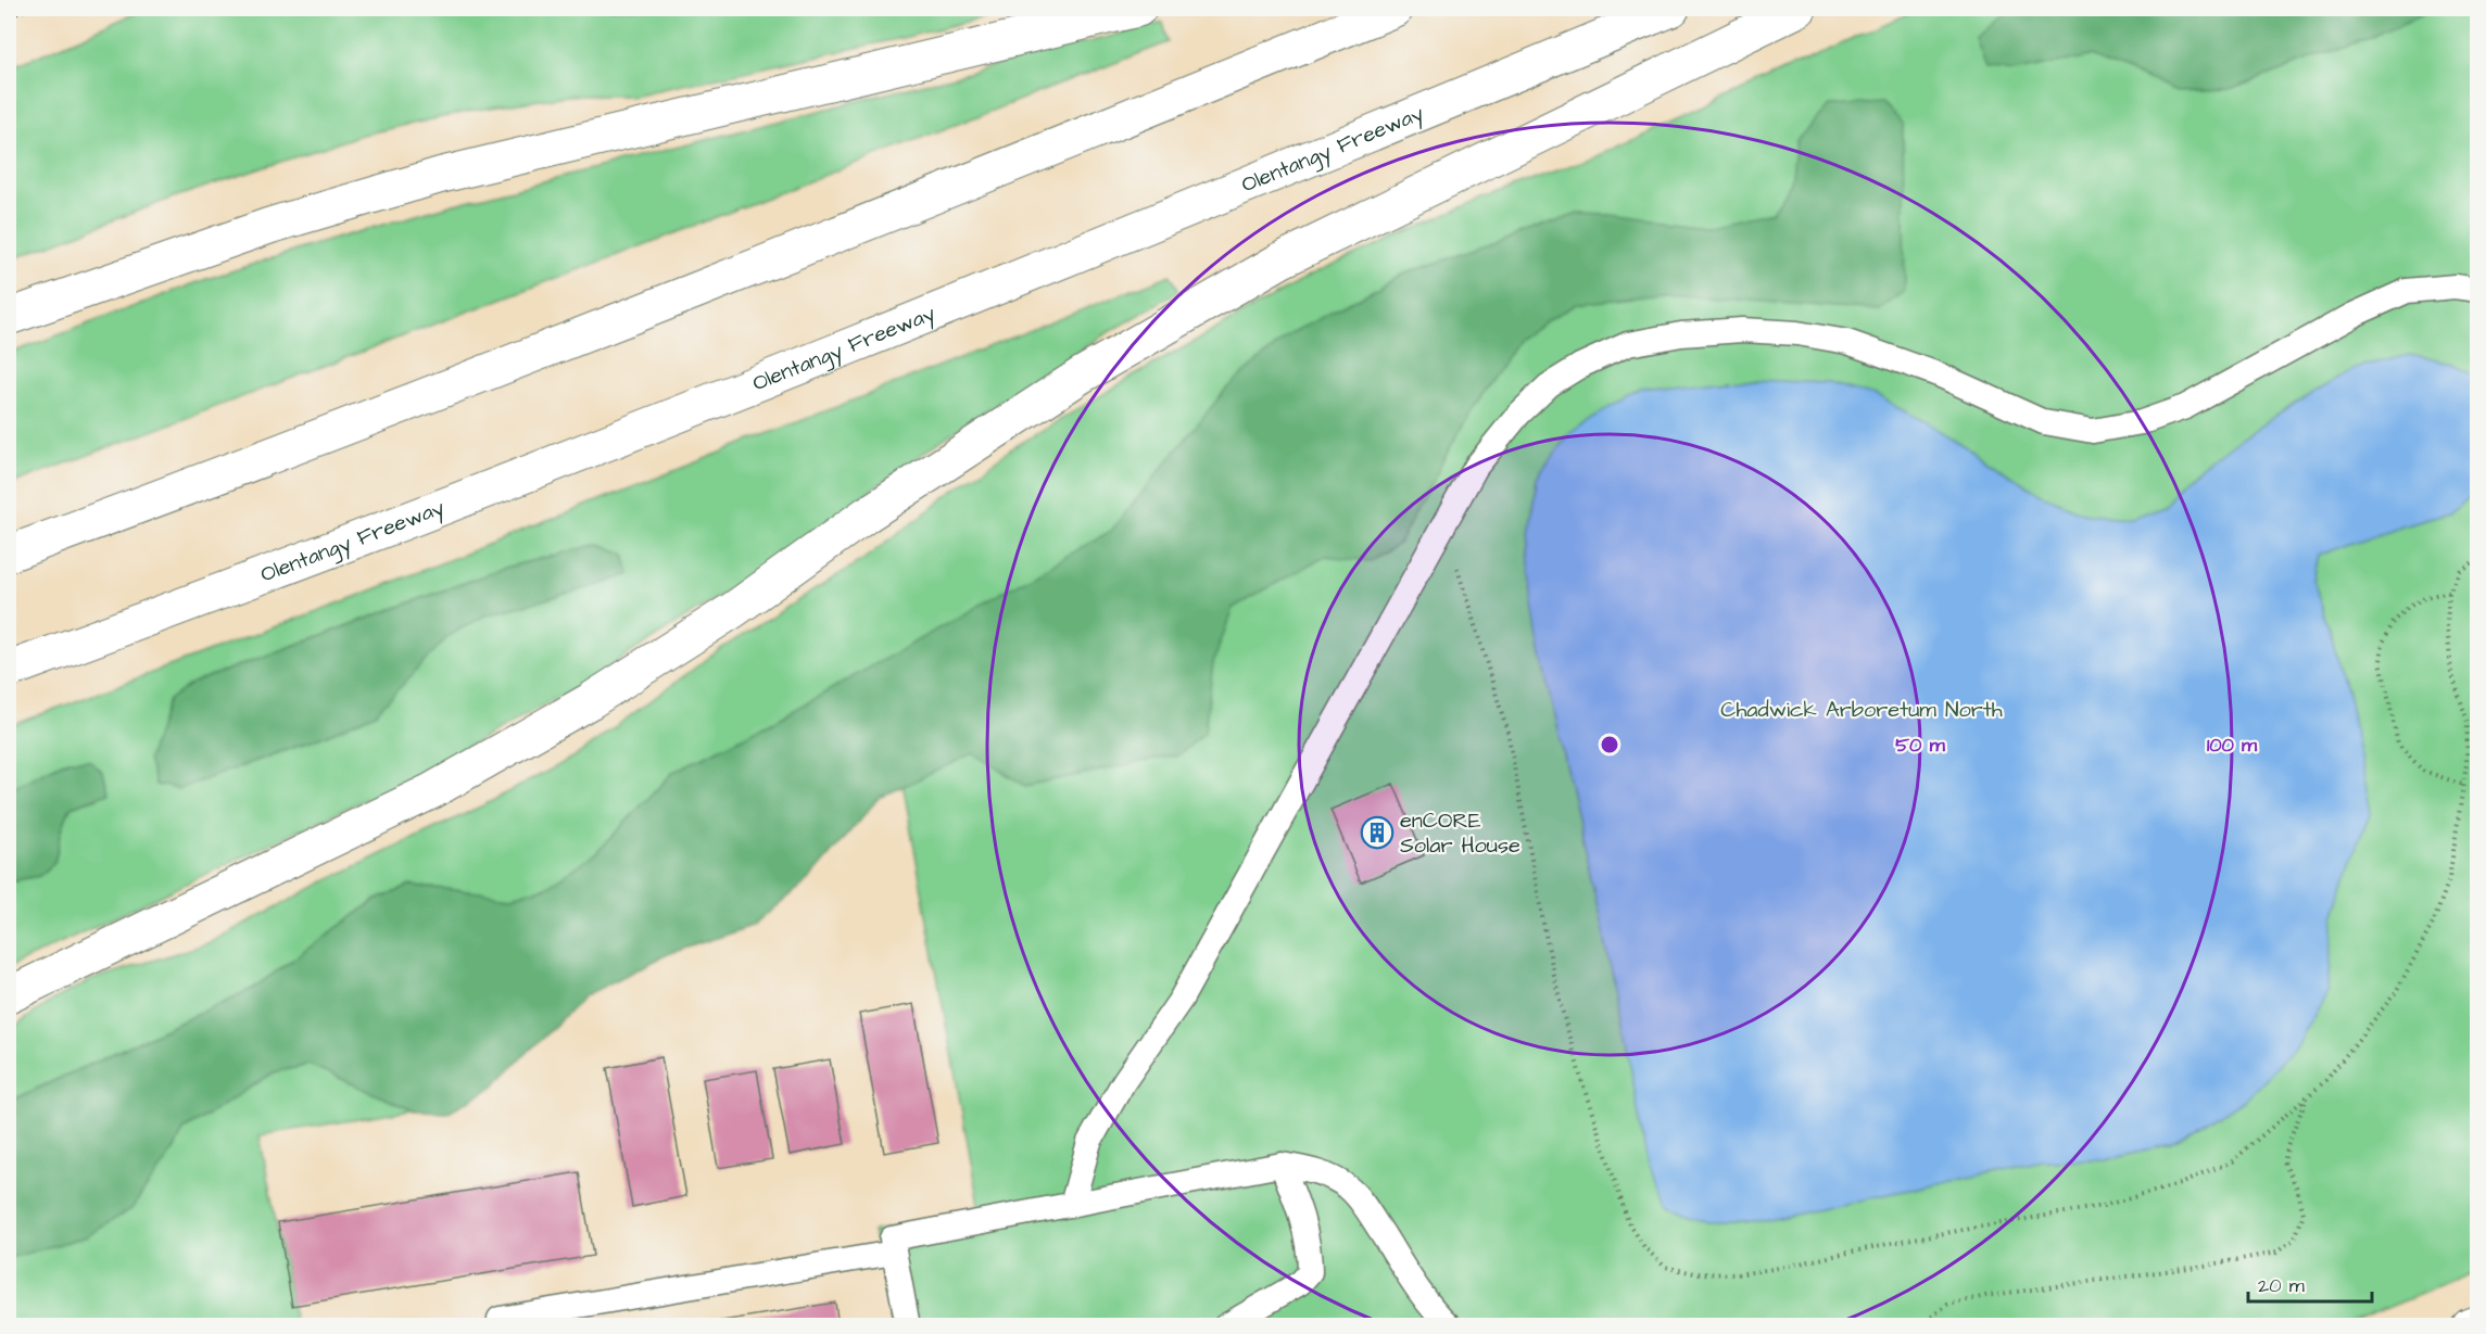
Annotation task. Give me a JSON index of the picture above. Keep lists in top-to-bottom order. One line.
{"streets":{"main road":["Olentangy Freeway"]},"parks":["Chadwick Arboretum North"],"places":{"building":["enCORE Solar House"]},"scale_bar":"20 m","rings":["50 m","100 m"]}
